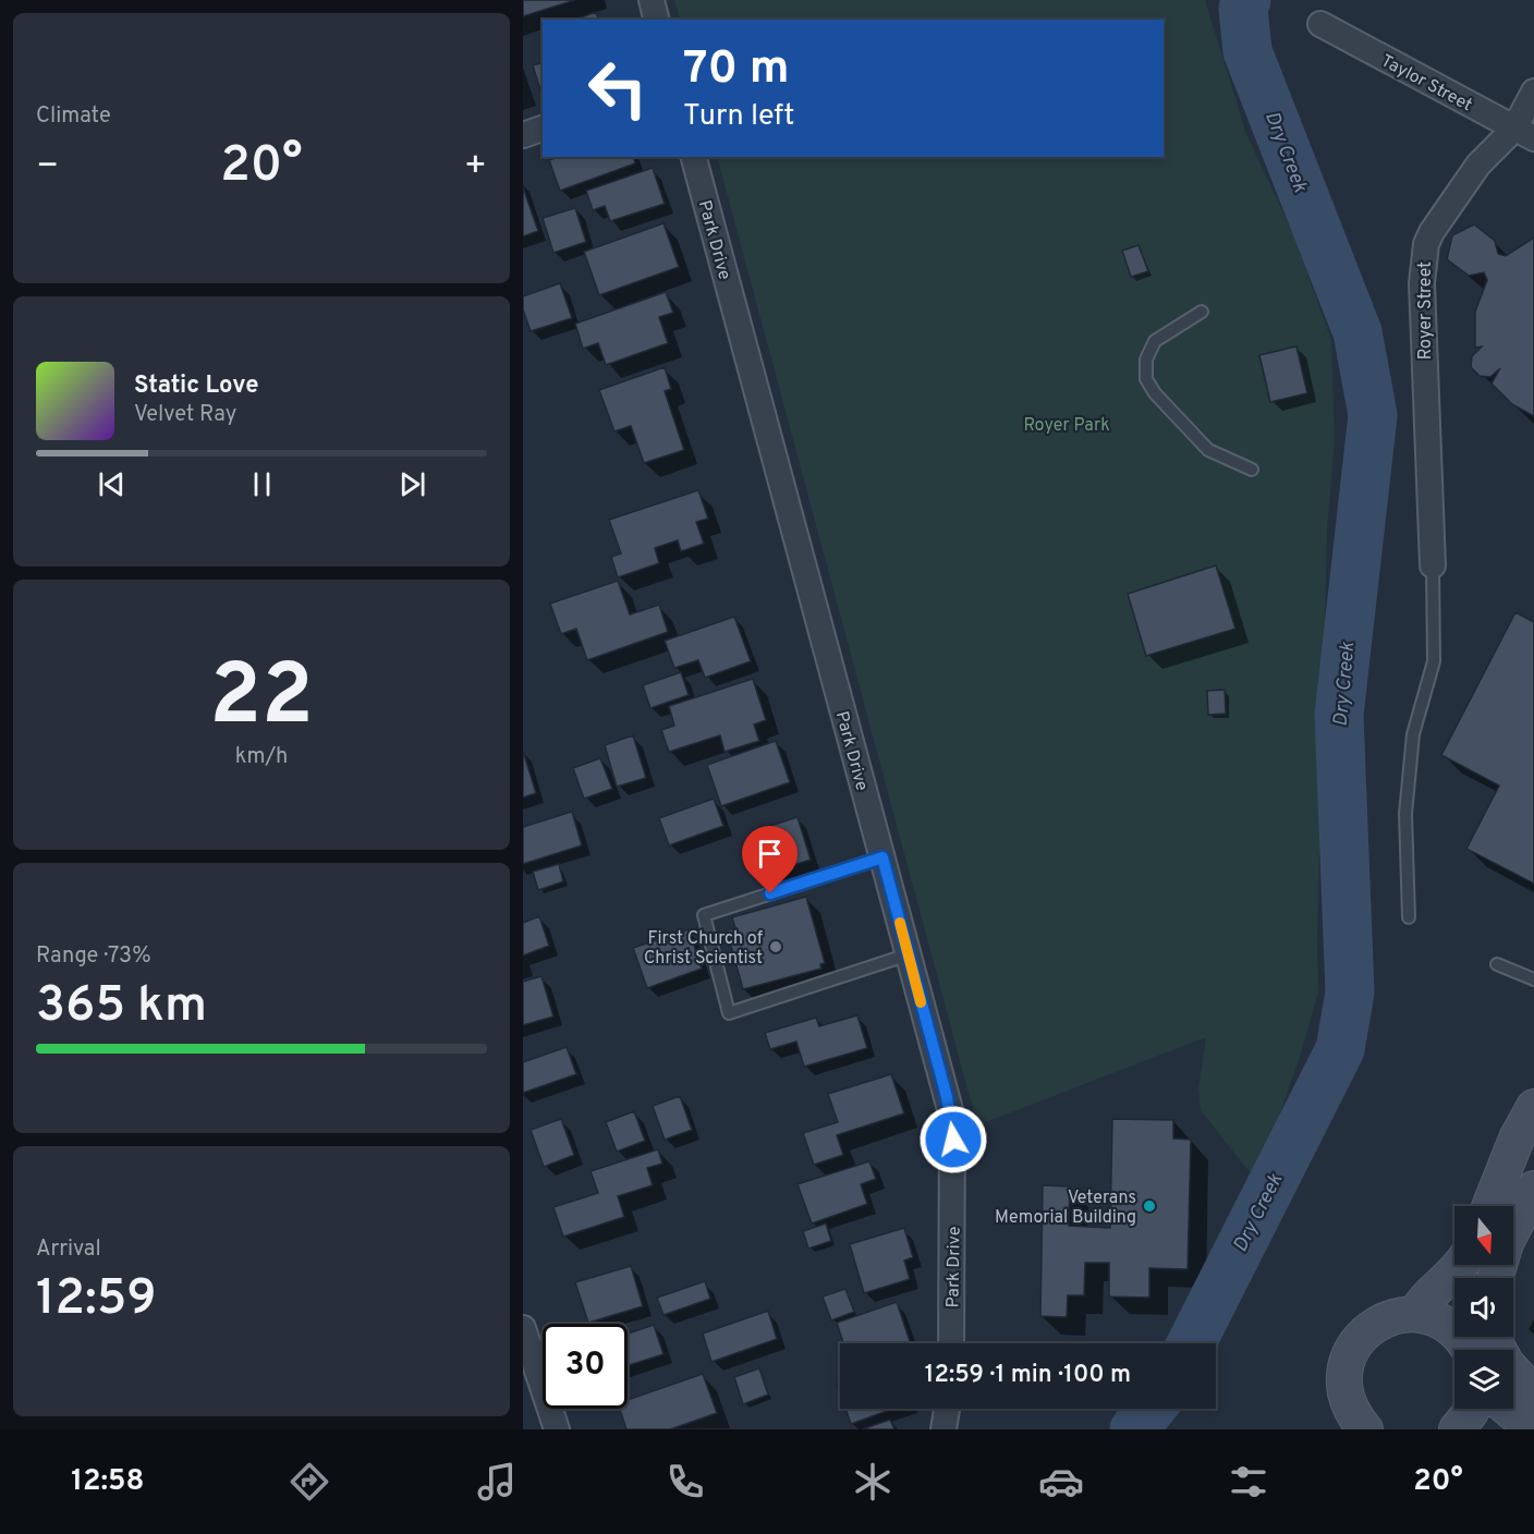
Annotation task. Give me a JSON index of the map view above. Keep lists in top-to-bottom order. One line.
{"streets":{"street":["Taylor Street","Park Drive","Royer Street"]},"crossings":[["Taylor Street","Royer Street"]],"water":["Dry Creek"],"parks":["Royer Park"],"places":["First Church of Christ Scientist","Veterans Memorial Building"],"north":"bottom","page":{"tile":["Climate",["22","km/h"],["Range · 73%","365 km"],["Arrival","12:59"]],"turn":["70 m","Turn left"],"heat":["−","20°","+"],"song":["Static Love","Velvet Ray"],"limit":"30","trip":"12:59 · 1 min · 100 m","tabs":["12:58","20°"]}}
